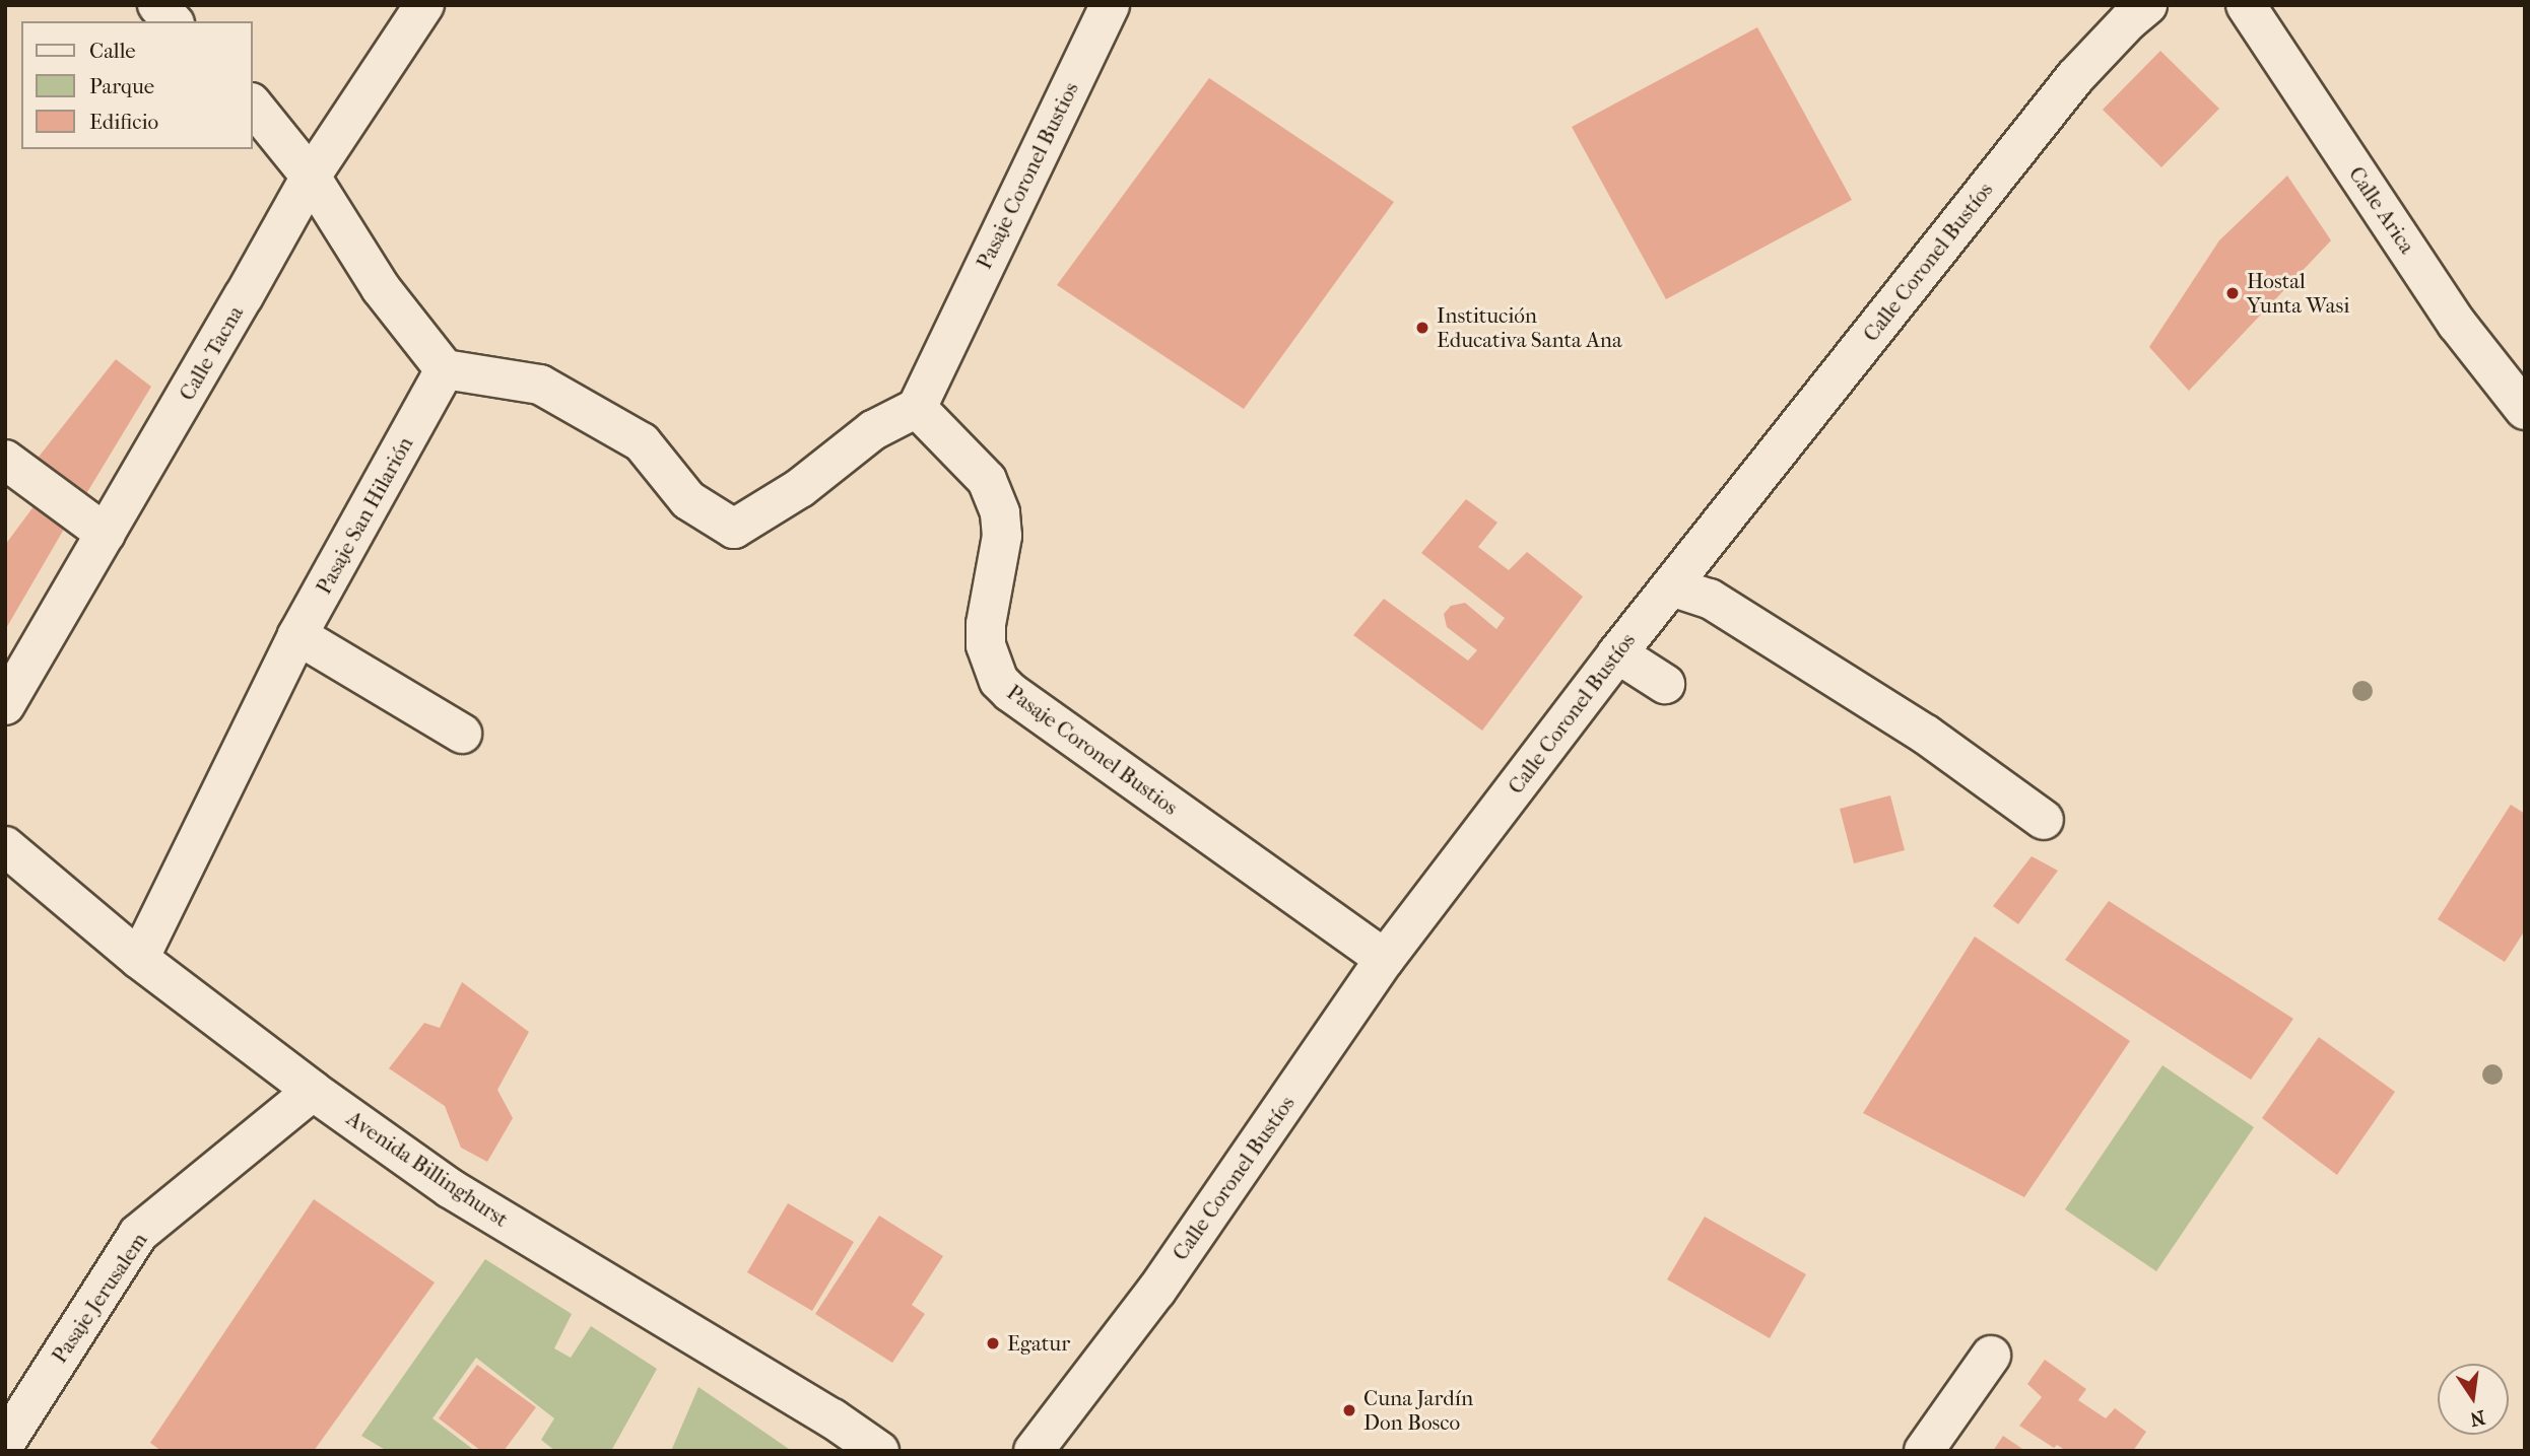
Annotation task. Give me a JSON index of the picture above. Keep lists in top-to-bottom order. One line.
{"streets":{"street":["Pasaje Coronel Bustios","Calle Arica","Calle Coronel Bustíos","Calle Tacna","Pasaje San Hilarión","Avenida Billinghurst","Pasaje Jerusalem"]},"crossings":[["Pasaje Coronel Bustios","Calle Coronel Bustíos"],["Pasaje San Hilarión","Avenida Billinghurst"],["Avenida Billinghurst","Pasaje Jerusalem"]],"places":["Hostal Yunta Wasi","Institución Educativa Santa Ana","Egatur","Cuna Jardín Don Bosco"],"legend":["Calle","Parque","Edificio"],"north":"bottom"}
